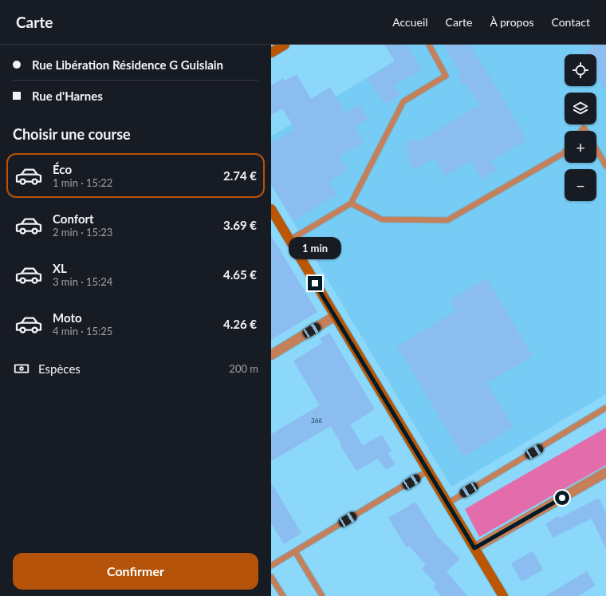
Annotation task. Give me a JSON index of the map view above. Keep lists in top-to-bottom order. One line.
{"house_numbers":["366"],"page":{"header":"Carte","nav":["Accueil","Carte","À propos","Contact"],"banner":["Rue Libération Résidence G Guislain","Rue d'Harnes"],"map_buttons":["+","−"],"heading":"Choisir une course","list":[{"name":"Éco","note":"1 min · 15:22","value":"2.74 €"},{"name":"Confort","note":"2 min · 15:23","value":"3.69 €"},{"name":"XL","note":"3 min · 15:24","value":"4.65 €"},{"name":"Moto","note":"4 min · 15:25","value":"4.26 €"}],"bubble":"1 min","pay":["Espèces","200 m"],"buttons":"Confirmer"}}
